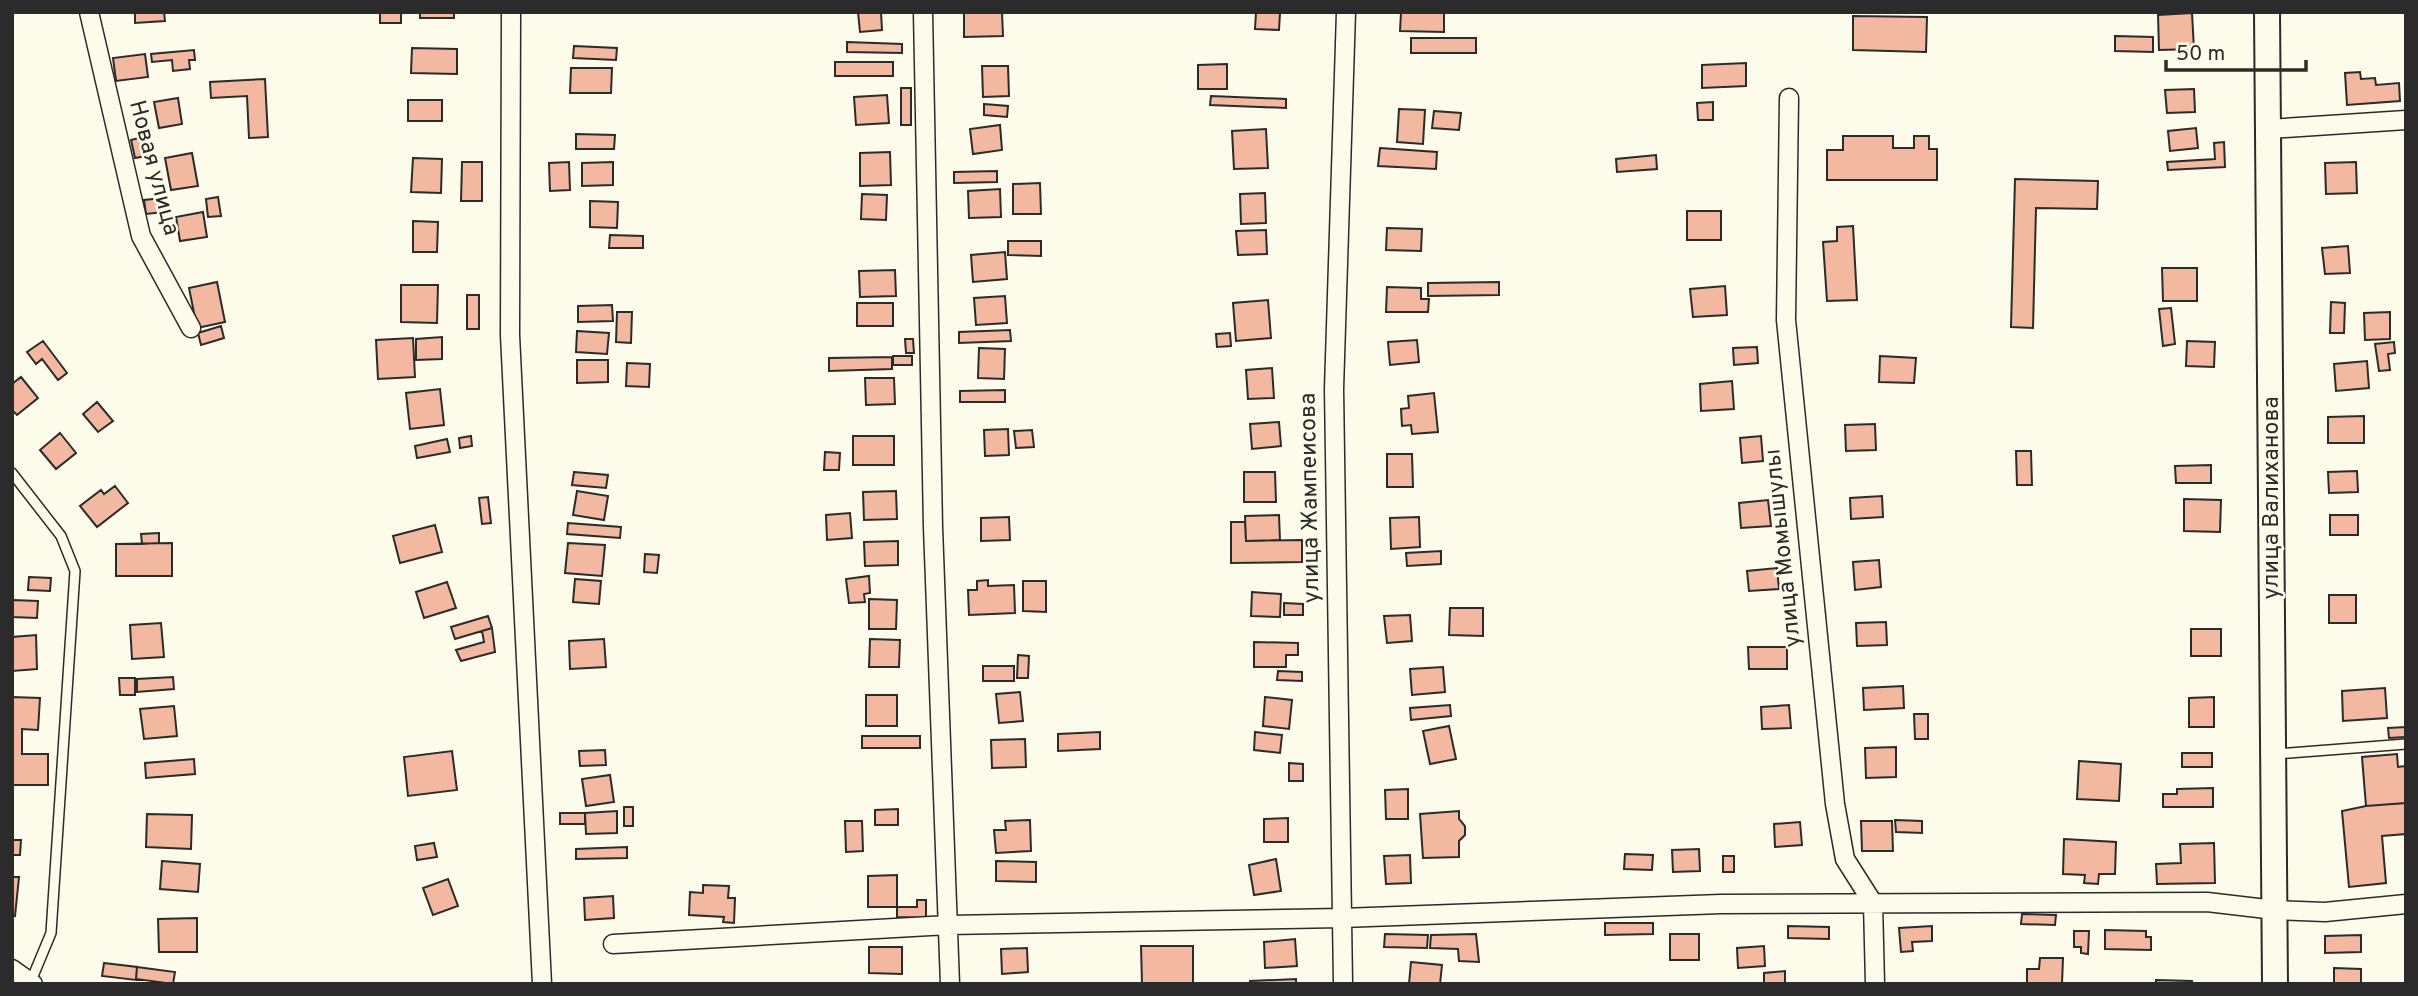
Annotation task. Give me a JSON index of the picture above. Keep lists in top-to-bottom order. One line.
{"streets":{"main road":["улица Валиханова"],"street":["Новая улица","улица Жампеисова","улица Момышулы"]},"scale_bar":"50 m"}
